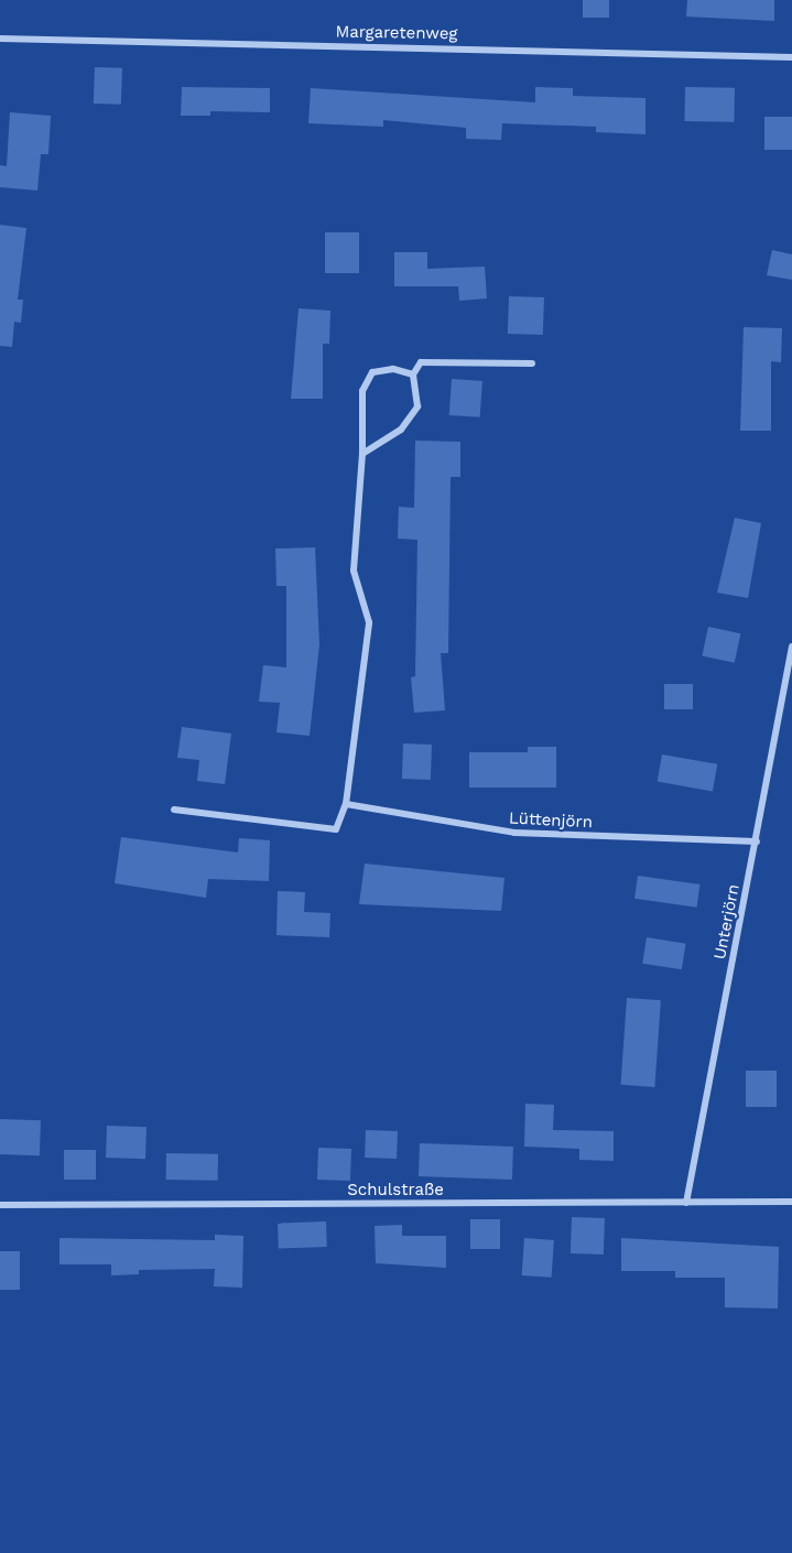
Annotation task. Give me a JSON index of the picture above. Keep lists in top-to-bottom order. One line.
{"streets":{"street":["Margaretenweg","Lüttenjörn","Unterjörn","Schulstraße"]},"crossings":[["Lüttenjörn","Unterjörn"],["Unterjörn","Schulstraße"]]}
